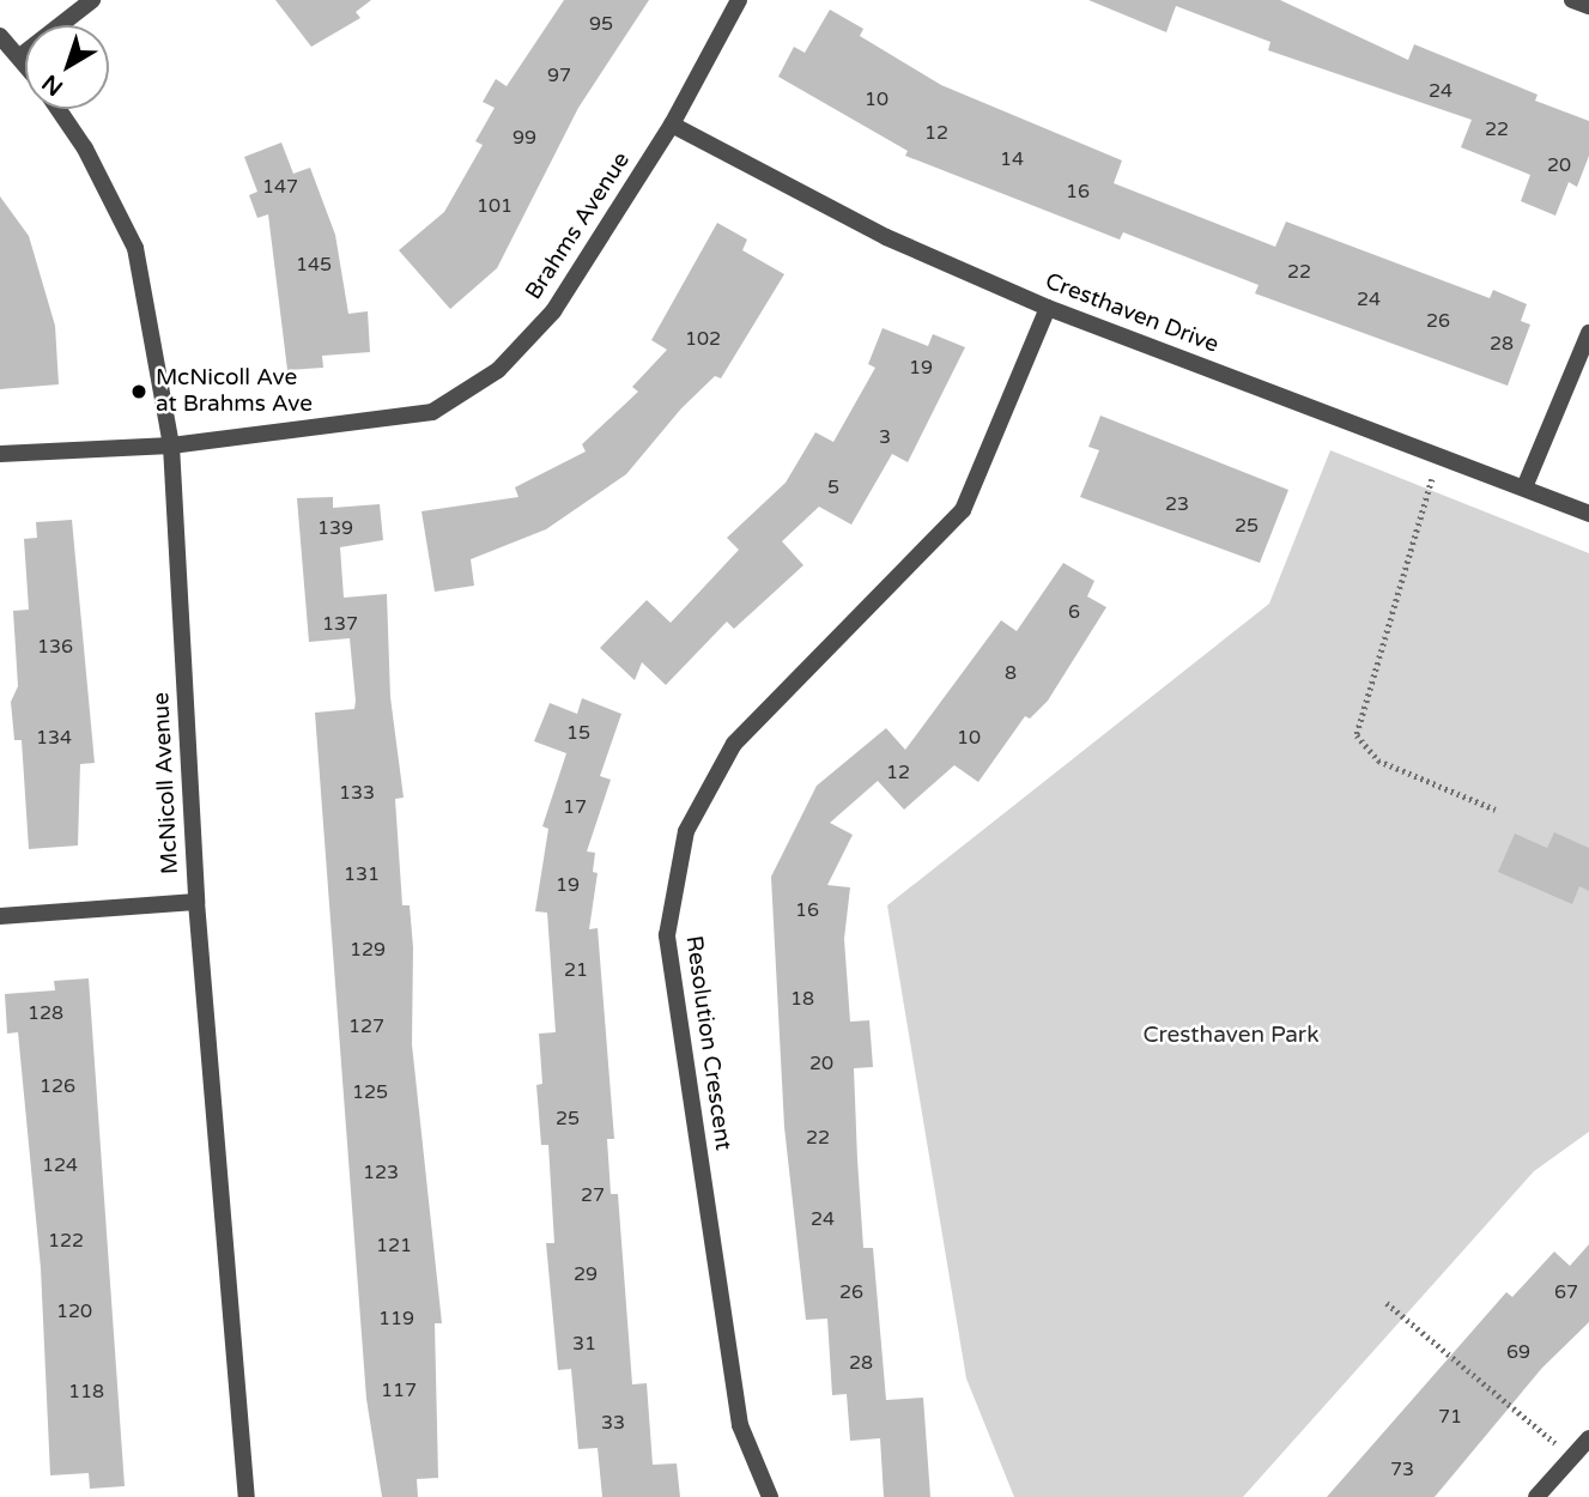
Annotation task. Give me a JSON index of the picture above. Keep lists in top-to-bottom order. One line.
{"streets":{"street":["Brahms Avenue","Cresthaven Drive","McNicoll Avenue","Resolution Crescent"]},"crossings":[["Brahms Avenue","Cresthaven Drive"],["Brahms Avenue","McNicoll Avenue"],["Cresthaven Drive","Resolution Crescent"]],"parks":["Cresthaven Park"],"places":["McNicoll Ave at Brahms Ave"],"house_numbers":["95","97","24","10","22","12","99","14","20","147","16","101","145","22","24","26","102","28","19","3","5","23","25","139","6","137","136","8","15","134","10","12","133","17","131","19","16","129","21","18","128","127","20","126","125","25","22","124","123","27","24","122","121","29","26","67","120","119","31","69","28","117","118","71","33","73"],"north":"bottom left"}
